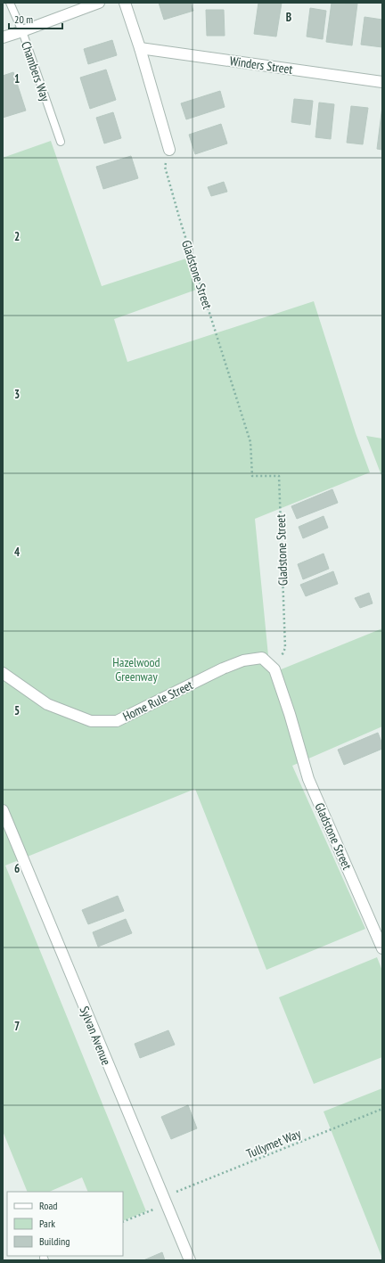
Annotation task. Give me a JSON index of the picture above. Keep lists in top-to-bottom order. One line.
{"streets":{"street":["Winders Street","Gladstone Street","Home Rule Street","Sylvan Avenue"],"lane":["Chambers Way"],"path":["Tullymet Way"]},"crossings":[["Gladstone Street","Home Rule Street"]],"parks":["Hazelwood Greenway"],"legend":["Road","Park","Building"],"scale_bar":"20 m","grid":{"columns":["B"],"rows":["1","2","3","4","5","6","7"]}}
